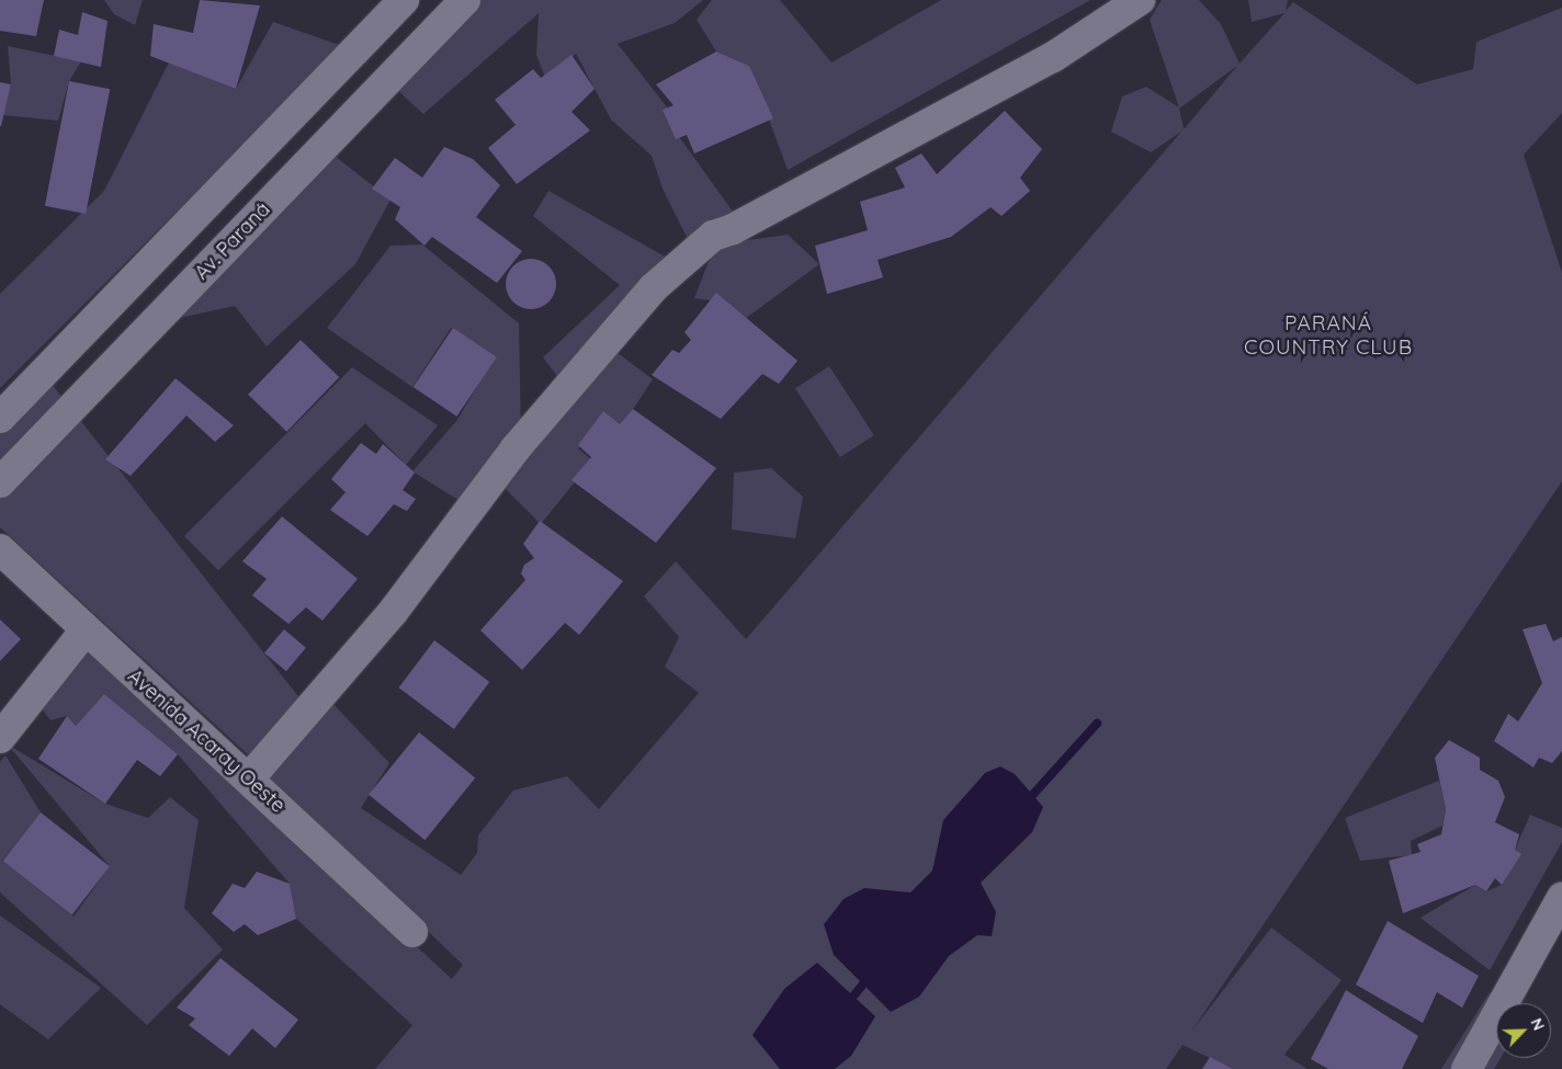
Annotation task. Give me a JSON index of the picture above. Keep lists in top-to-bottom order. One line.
{"streets":{"street":["Av. Paraná","Avenida Acaray Oeste"]},"districts":["PARANÁ COUNTRY CLUB"],"north":"top right"}
